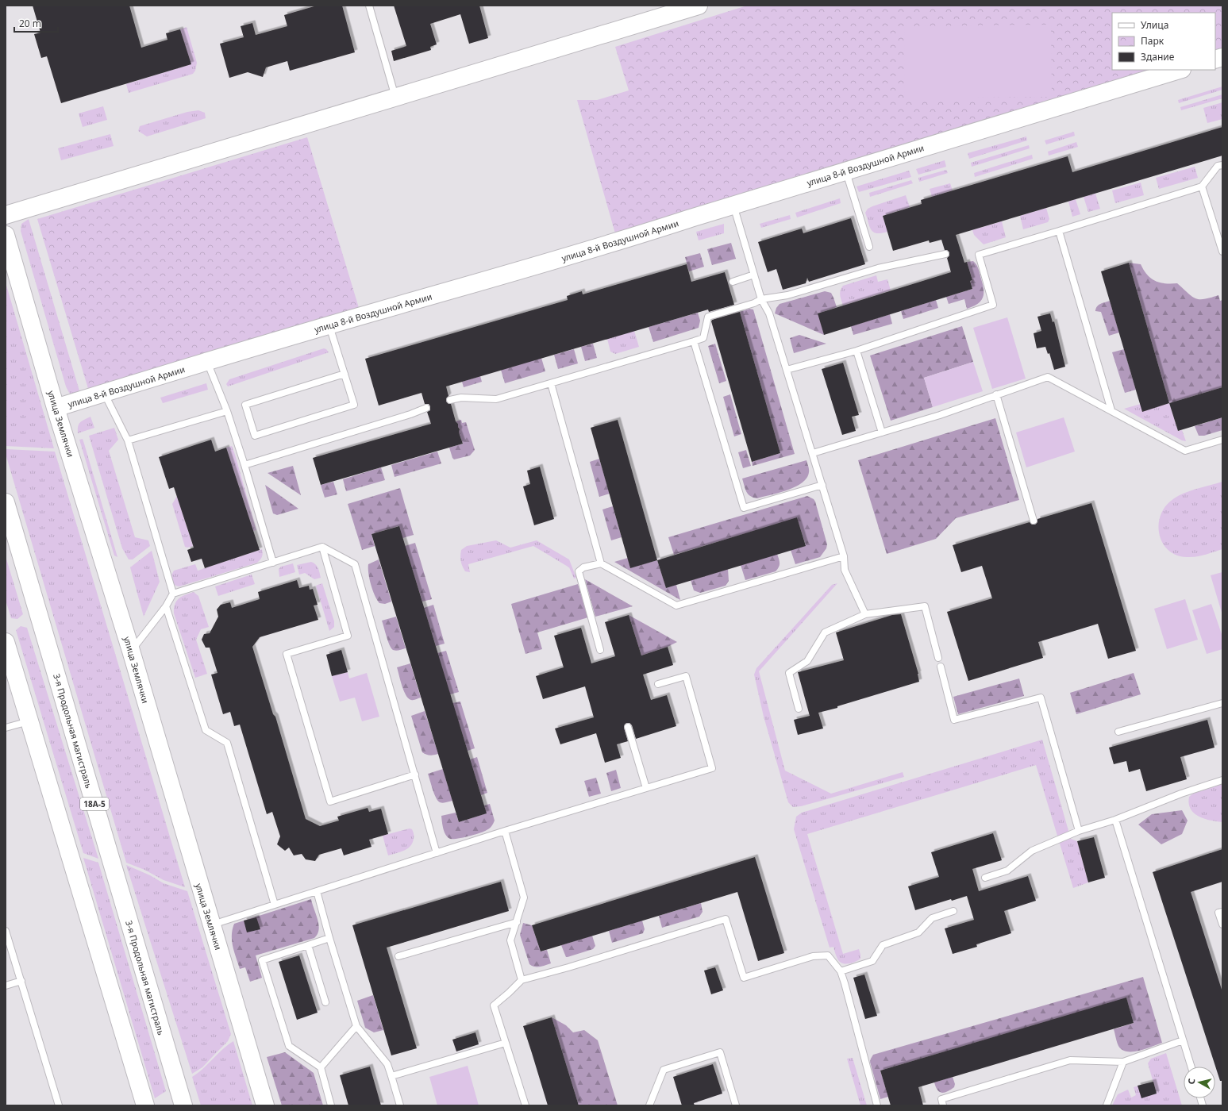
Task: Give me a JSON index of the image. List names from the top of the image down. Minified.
{"streets":{"main road":["улица 8-й Воздушной Армии","улица Землячки","3-я Продольная магистраль","18А-5"]},"crossings":[["улица 8-й Воздушной Армии","улица Землячки"]],"legend":["Улица","Парк","Здание"],"scale_bar":"20 m","north":"left"}
